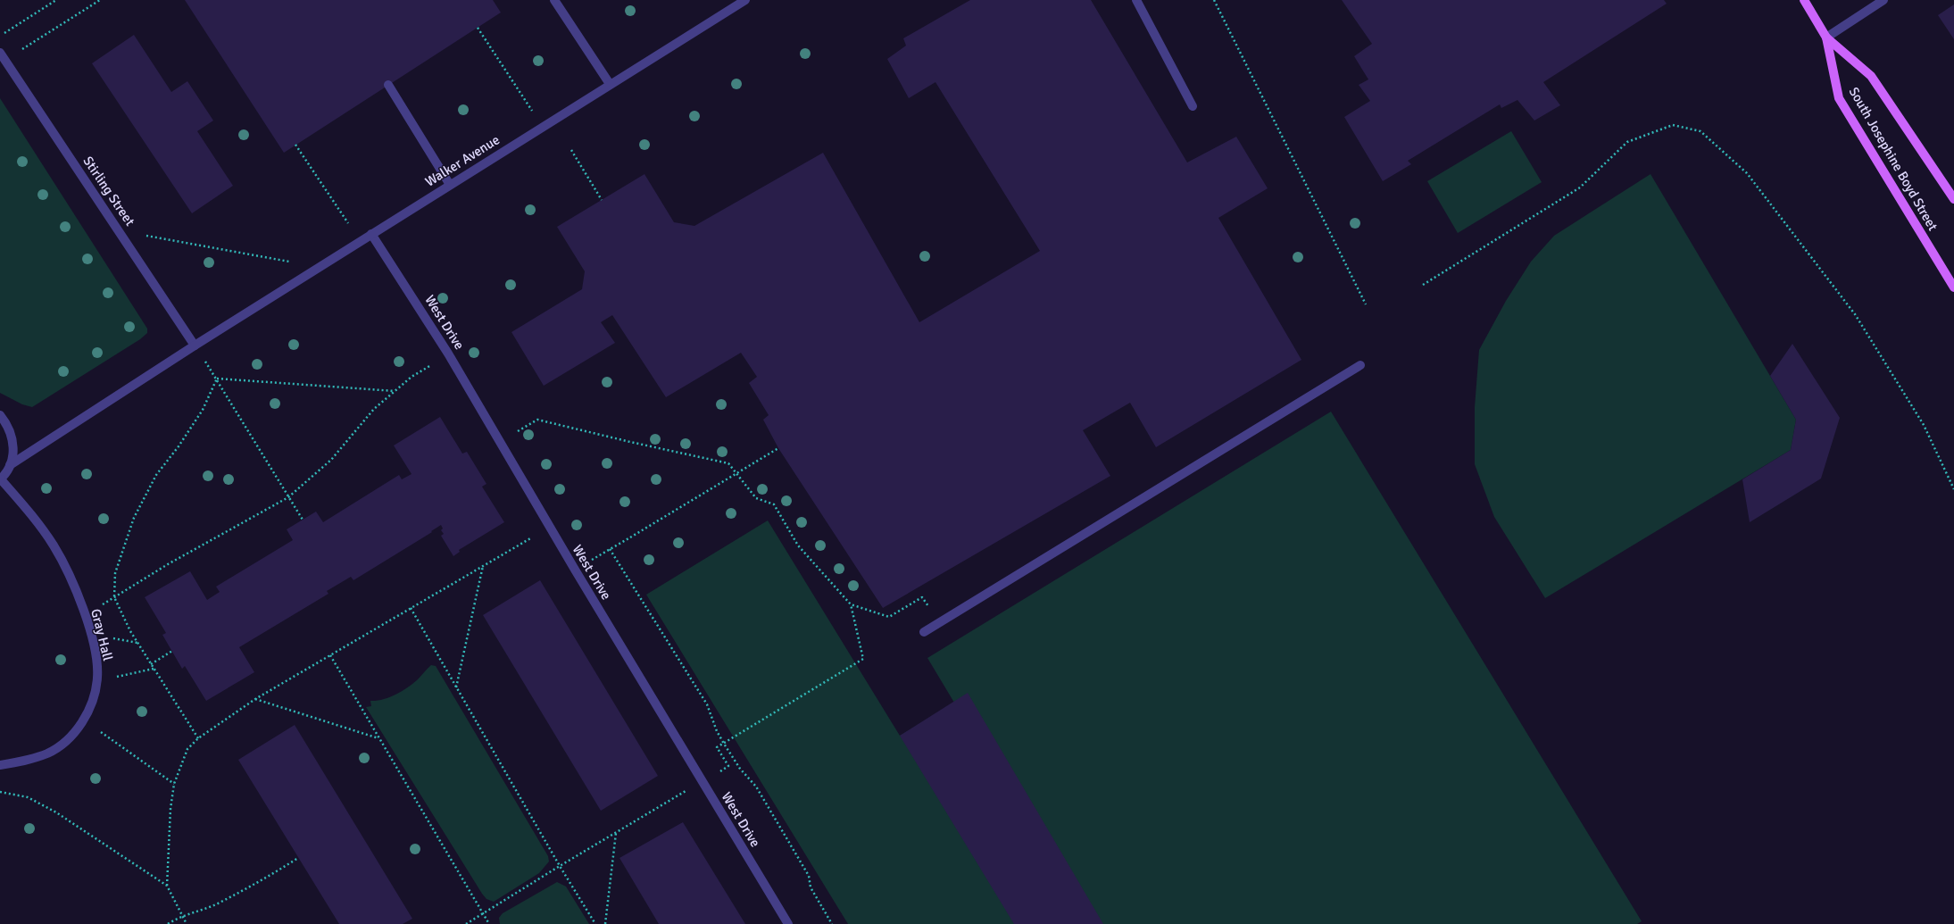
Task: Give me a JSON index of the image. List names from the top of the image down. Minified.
{"streets":{"main road":["South Josephine Boyd Street"],"street":["Walker Avenue","Stirling Street","West Drive","Gray Hall"]},"crossings":[["Walker Avenue","Stirling Street"],["Walker Avenue","West Drive"]]}
